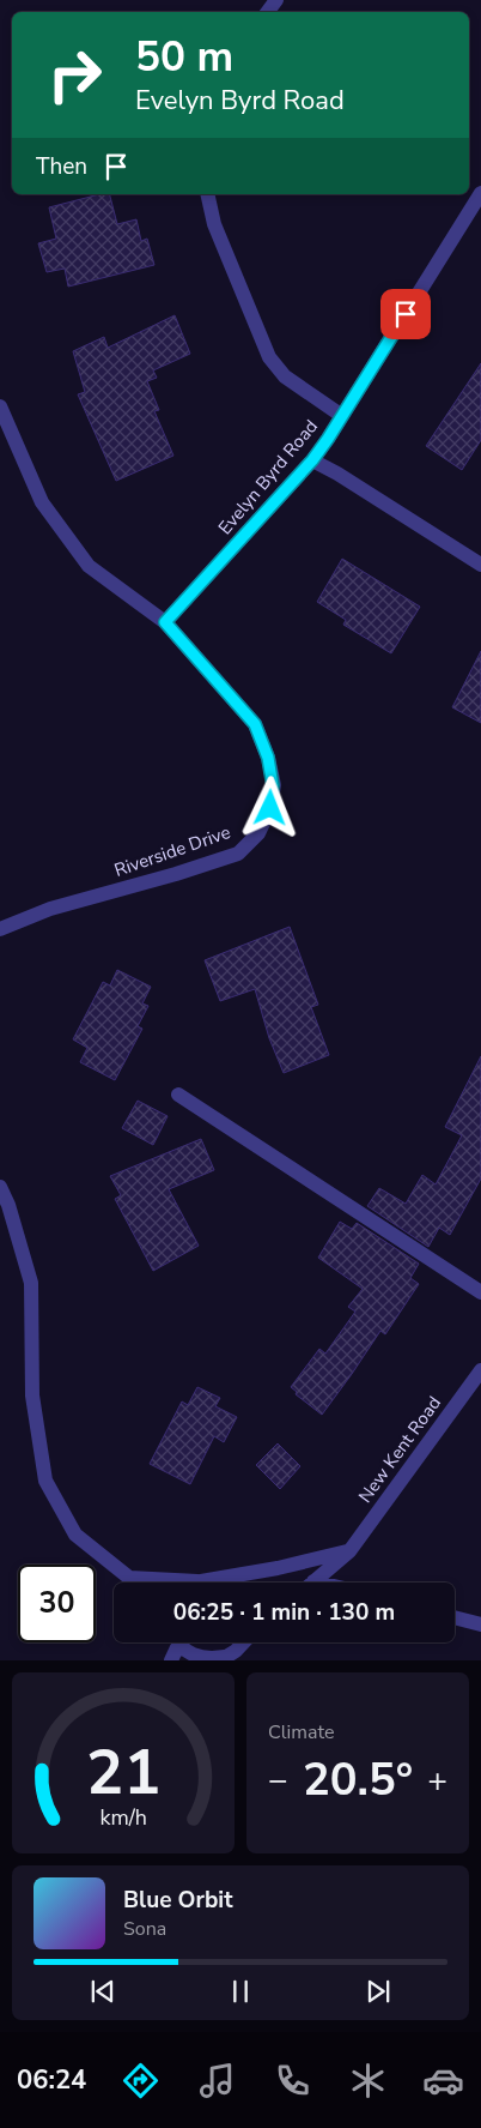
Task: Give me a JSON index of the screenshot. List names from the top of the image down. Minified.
{"streets":{"street":["Evelyn Byrd Road","Riverside Drive","New Kent Road"]},"crossings":[["Evelyn Byrd Road","Riverside Drive"]],"page":{"turn":["50 m","Evelyn Byrd Road"],"then":"Then","limit":"30","trip":"06:25 · 1 min · 130 m","tile":"Climate","heat":["−","20.5°","+"],"song":["Blue Orbit","Sona"],"tabs":"06:24","gauge":["21","km/h"]}}
